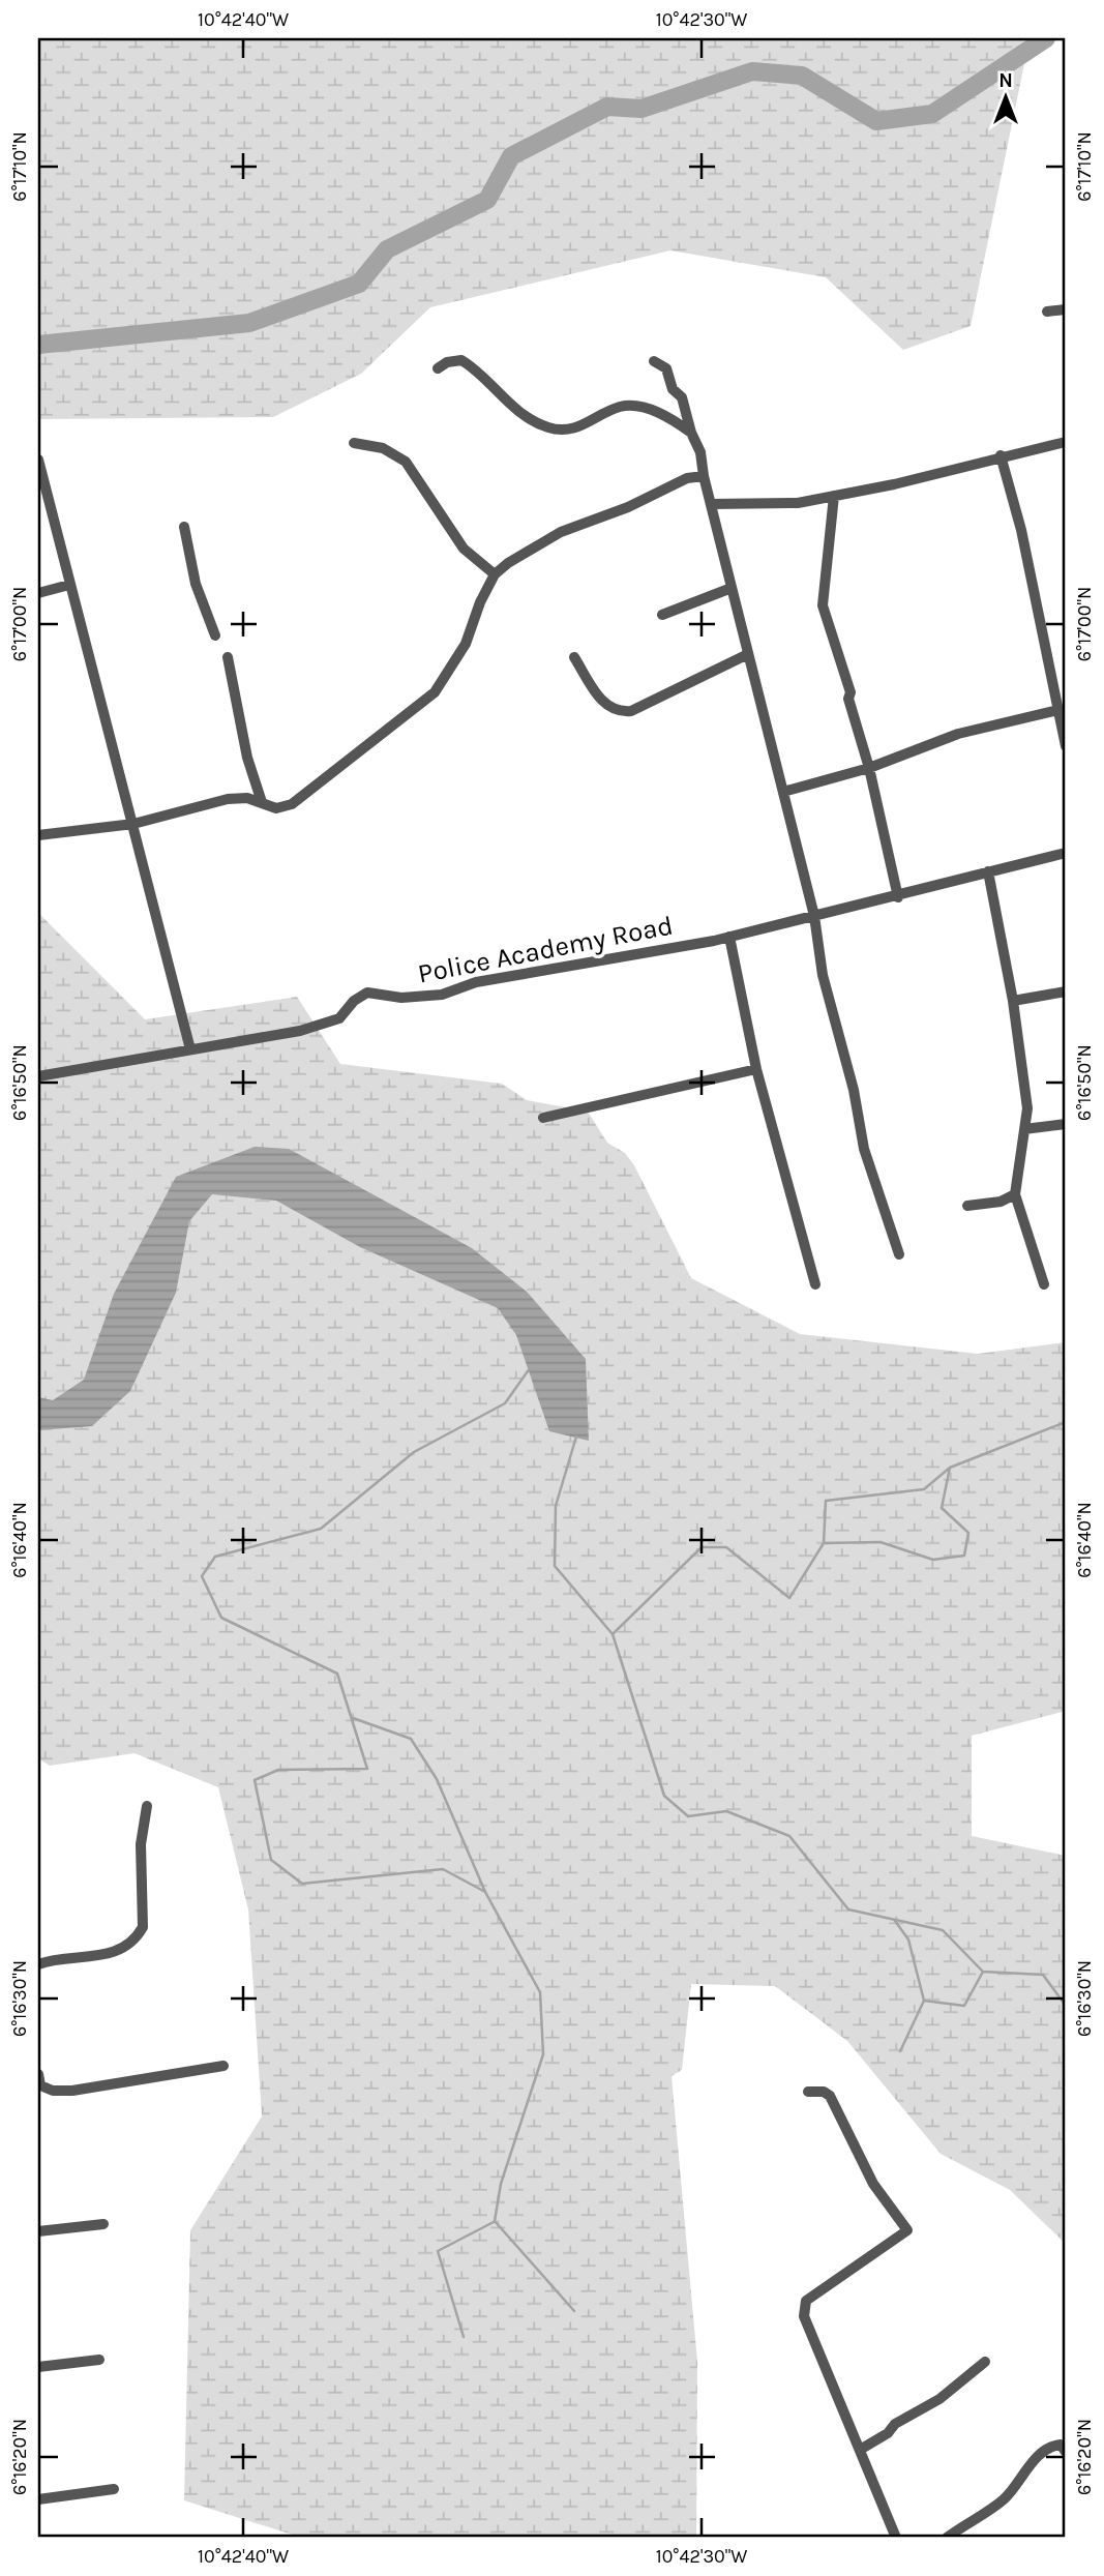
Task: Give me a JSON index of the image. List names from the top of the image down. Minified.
{"streets":{"street":["Police Academy Road"]},"north":"top","coordinates":["10°42'40\"W","10°42'30\"W","6°17'10\"N","6°17'00\"N","6°16'50\"N","6°16'40\"N","6°16'30\"N","6°16'20\"N"]}
